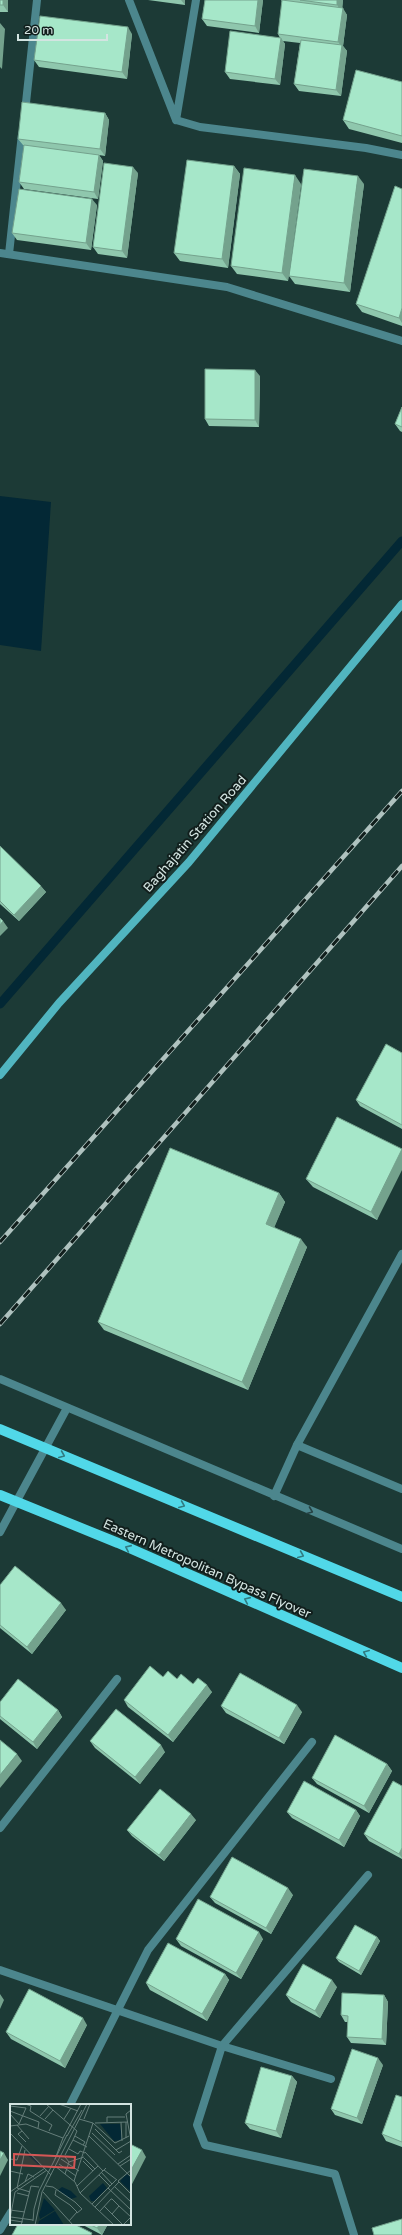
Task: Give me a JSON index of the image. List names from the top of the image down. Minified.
{"streets":{"main road":["Eastern Metropolitan Bypass Flyover"],"street":["Baghajatin Station Road"]},"scale_bar":"20 m"}
